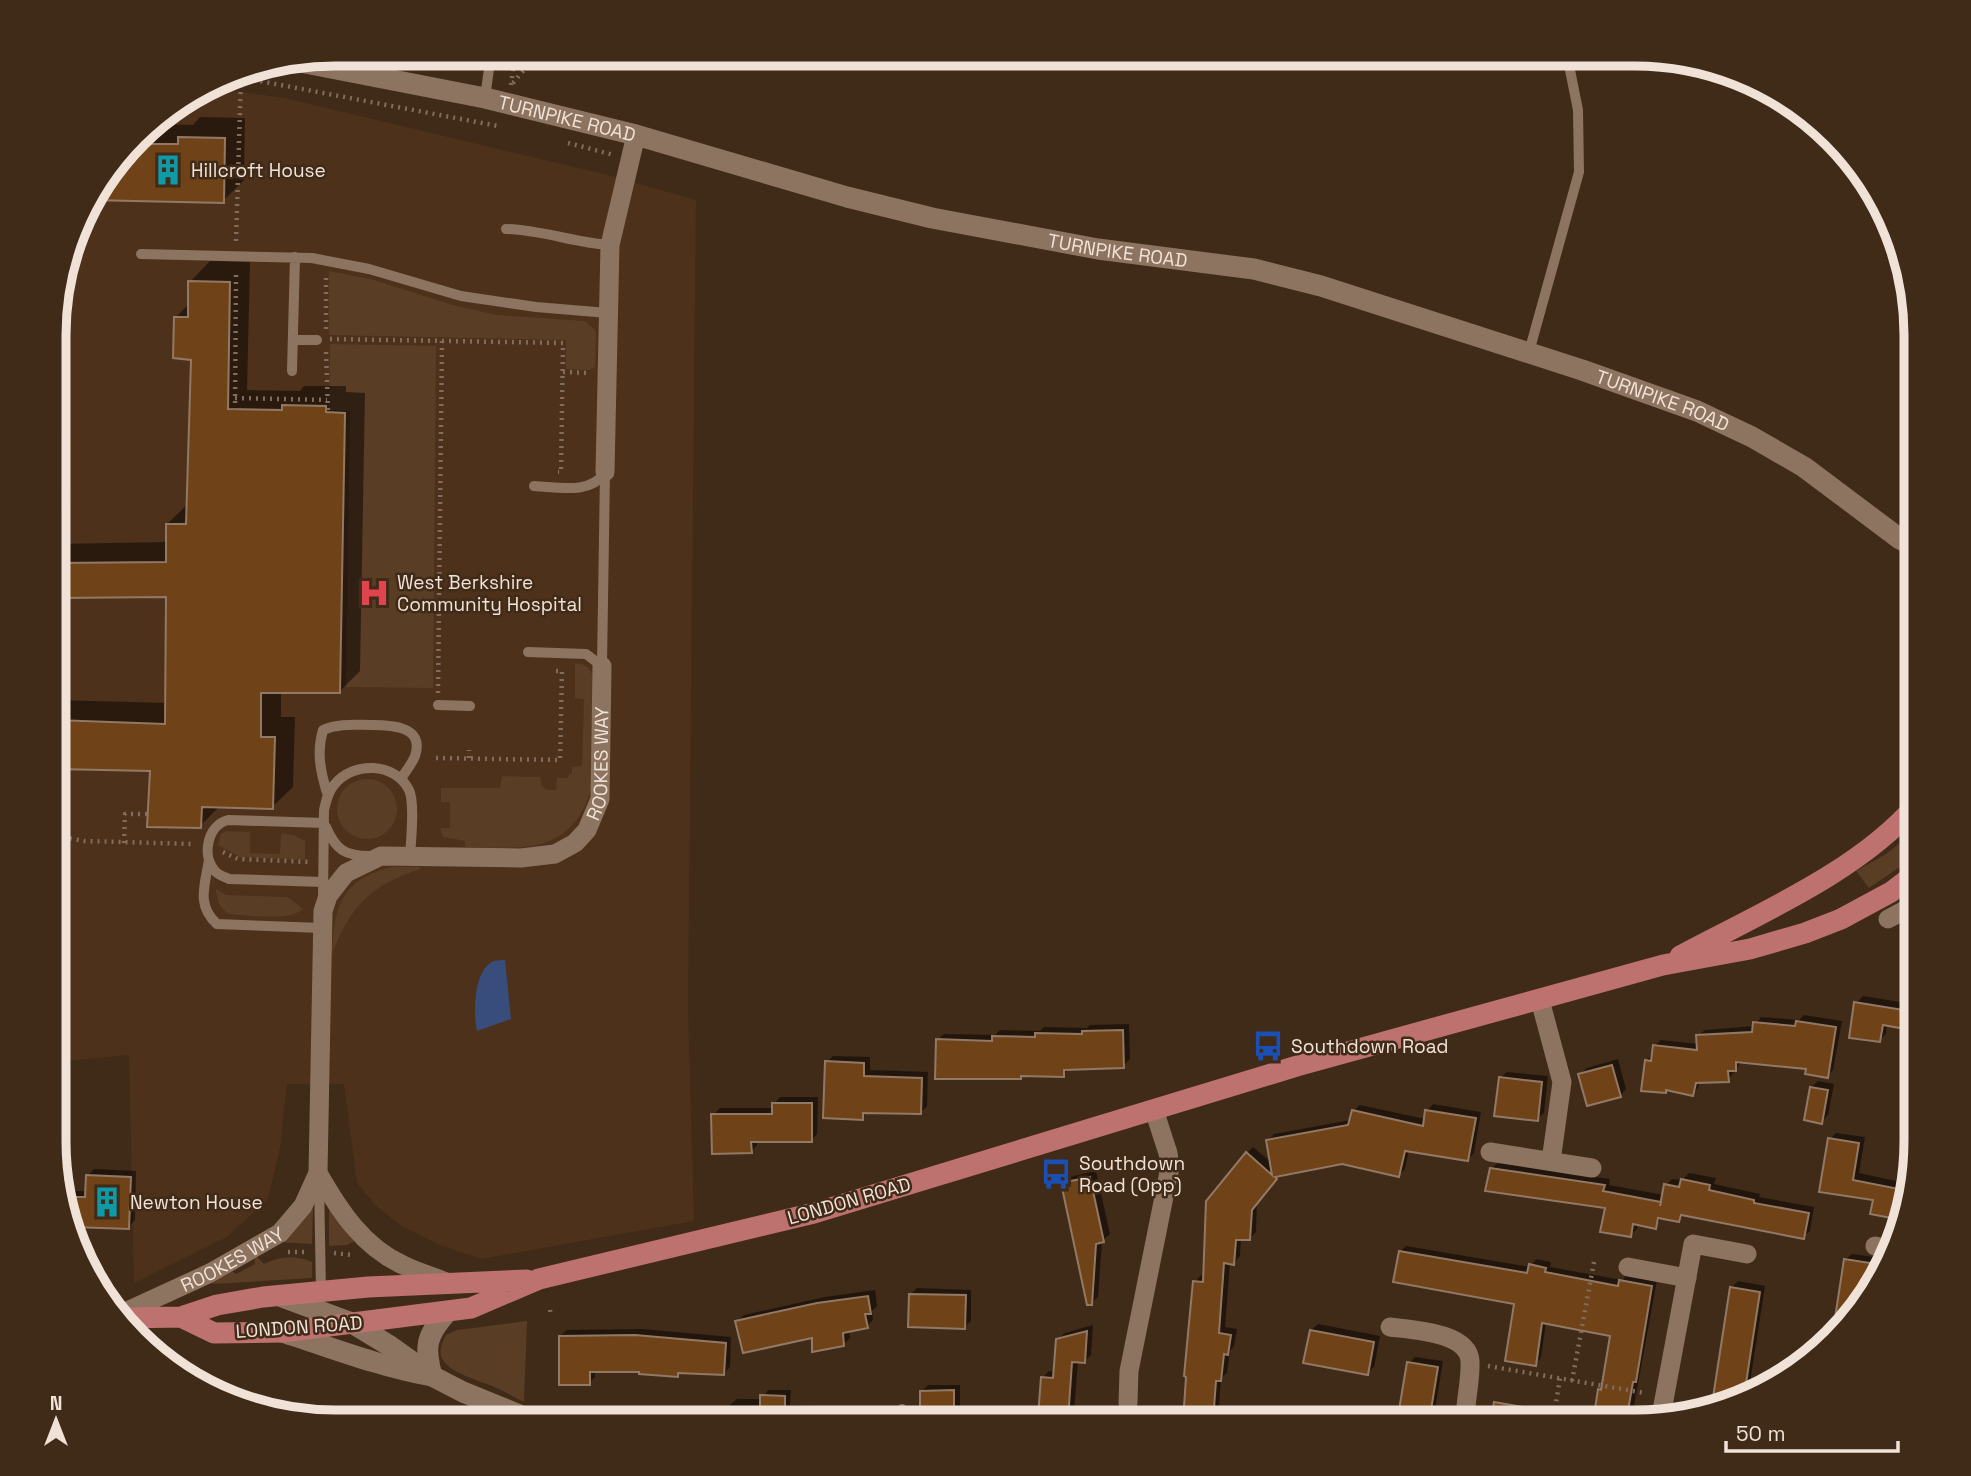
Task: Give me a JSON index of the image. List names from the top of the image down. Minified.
{"streets":{"main road":["LONDON ROAD"],"street":["TURNPIKE ROAD","ROOKES WAY"]},"crossings":[["TURNPIKE ROAD","ROOKES WAY"],["ROOKES WAY","LONDON ROAD"]],"places":{"building":["Hillcroft House","Newton House"],"hospital":["West Berkshire Community Hospital"],"bus stop":["Southdown Road","Southdown Road (Opp)"]},"scale_bar":"50 m","north":"top"}
